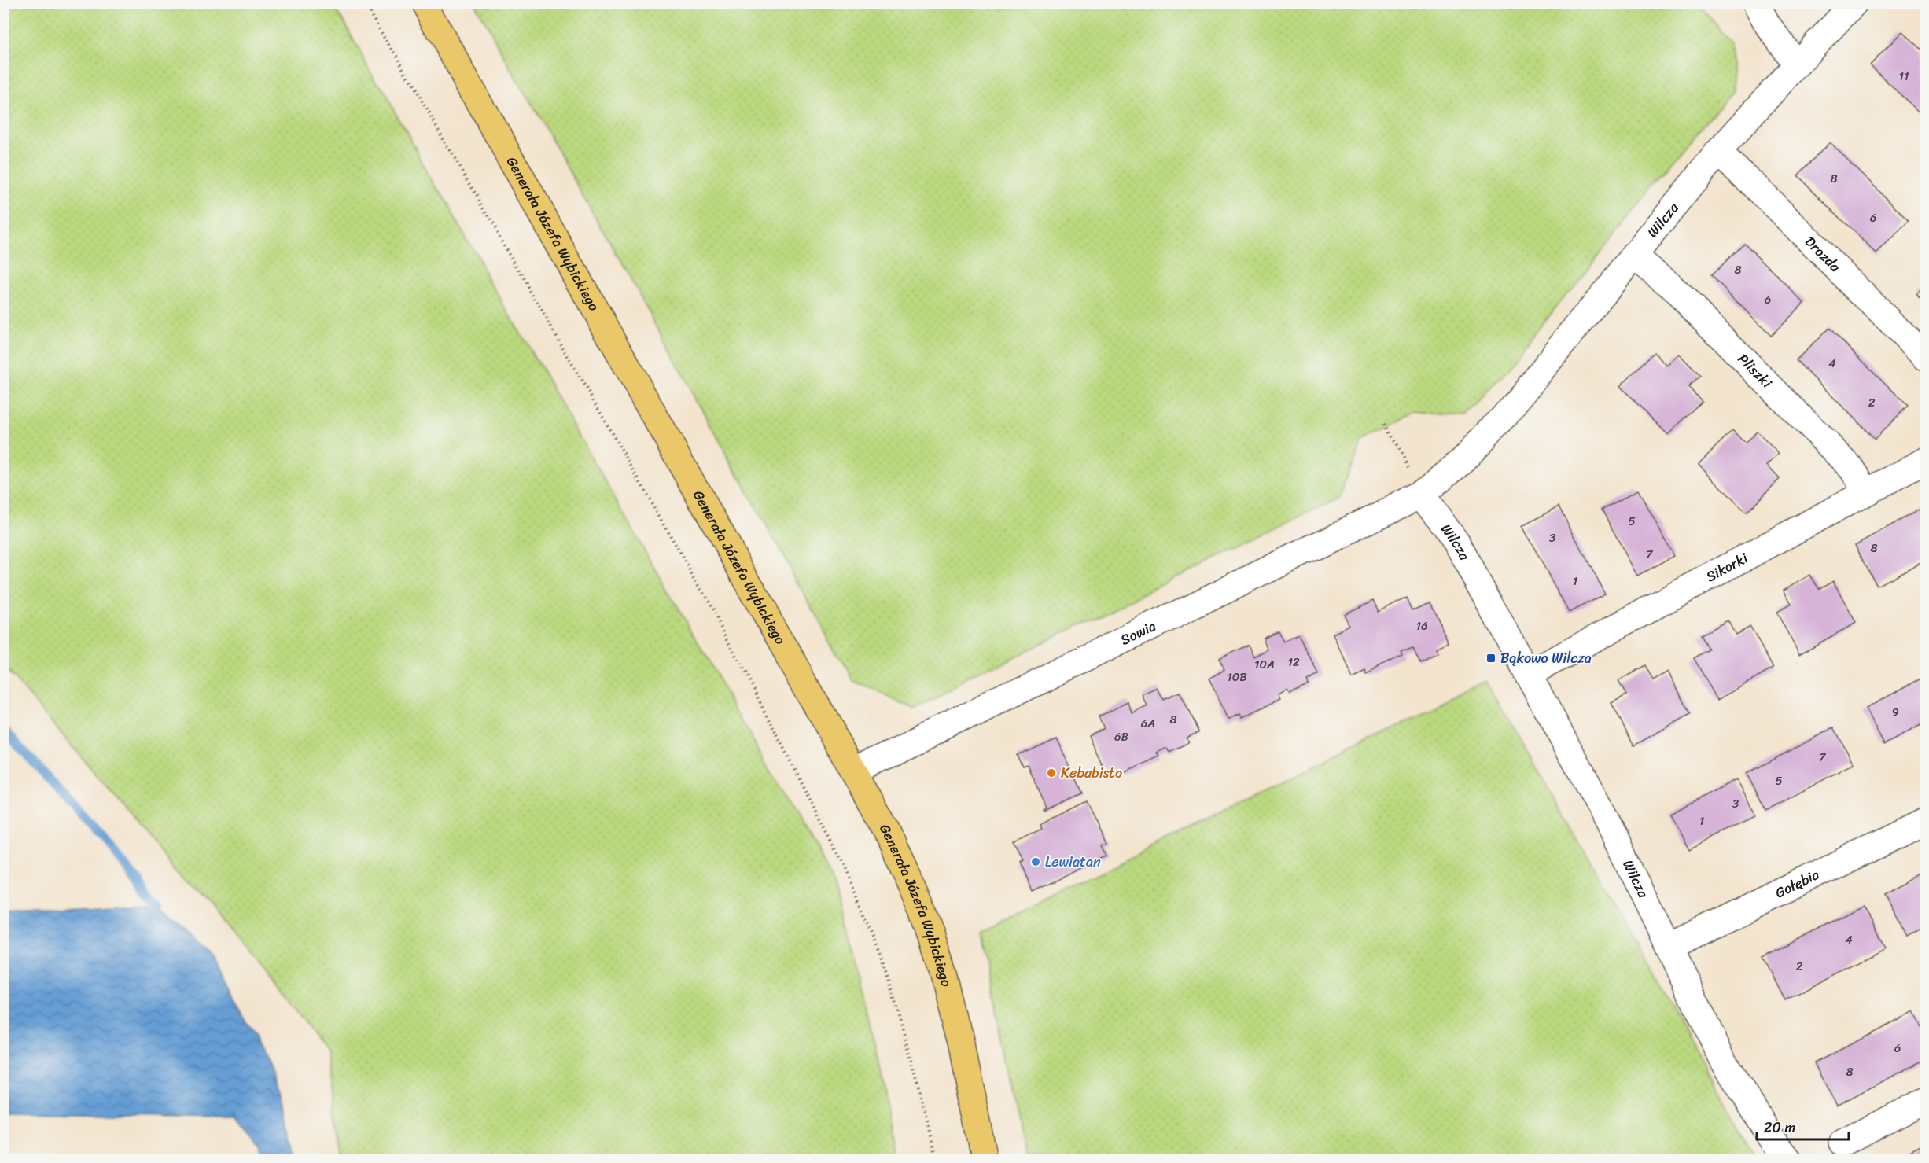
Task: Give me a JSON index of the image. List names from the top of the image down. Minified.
{"streets":{"main road":["Generała Józefa Wybickiego"],"street":["Wilcza","Drozda","Pliszki","Sikorki","Sowia","Gołębia"]},"crossings":[["Wilcza","Drozda"],["Wilcza","Pliszki"],["Wilcza","Sikorki"],["Wilcza","Sowia"],["Wilcza","Gołębia"],["Generała Józefa Wybickiego","Sowia"],["Pliszki","Sikorki"]],"places":{"transit":["Bąkowo Wilcza"],"other":["Kebabisto","Lewiatan"]},"house_numbers":["11","8","6","8","6","4","2","5","3","8","7","1","16","12","10A","10B","9","8","6A","6B","7","5","3","1","4","2","6","8"],"scale_bar":"20 m"}
